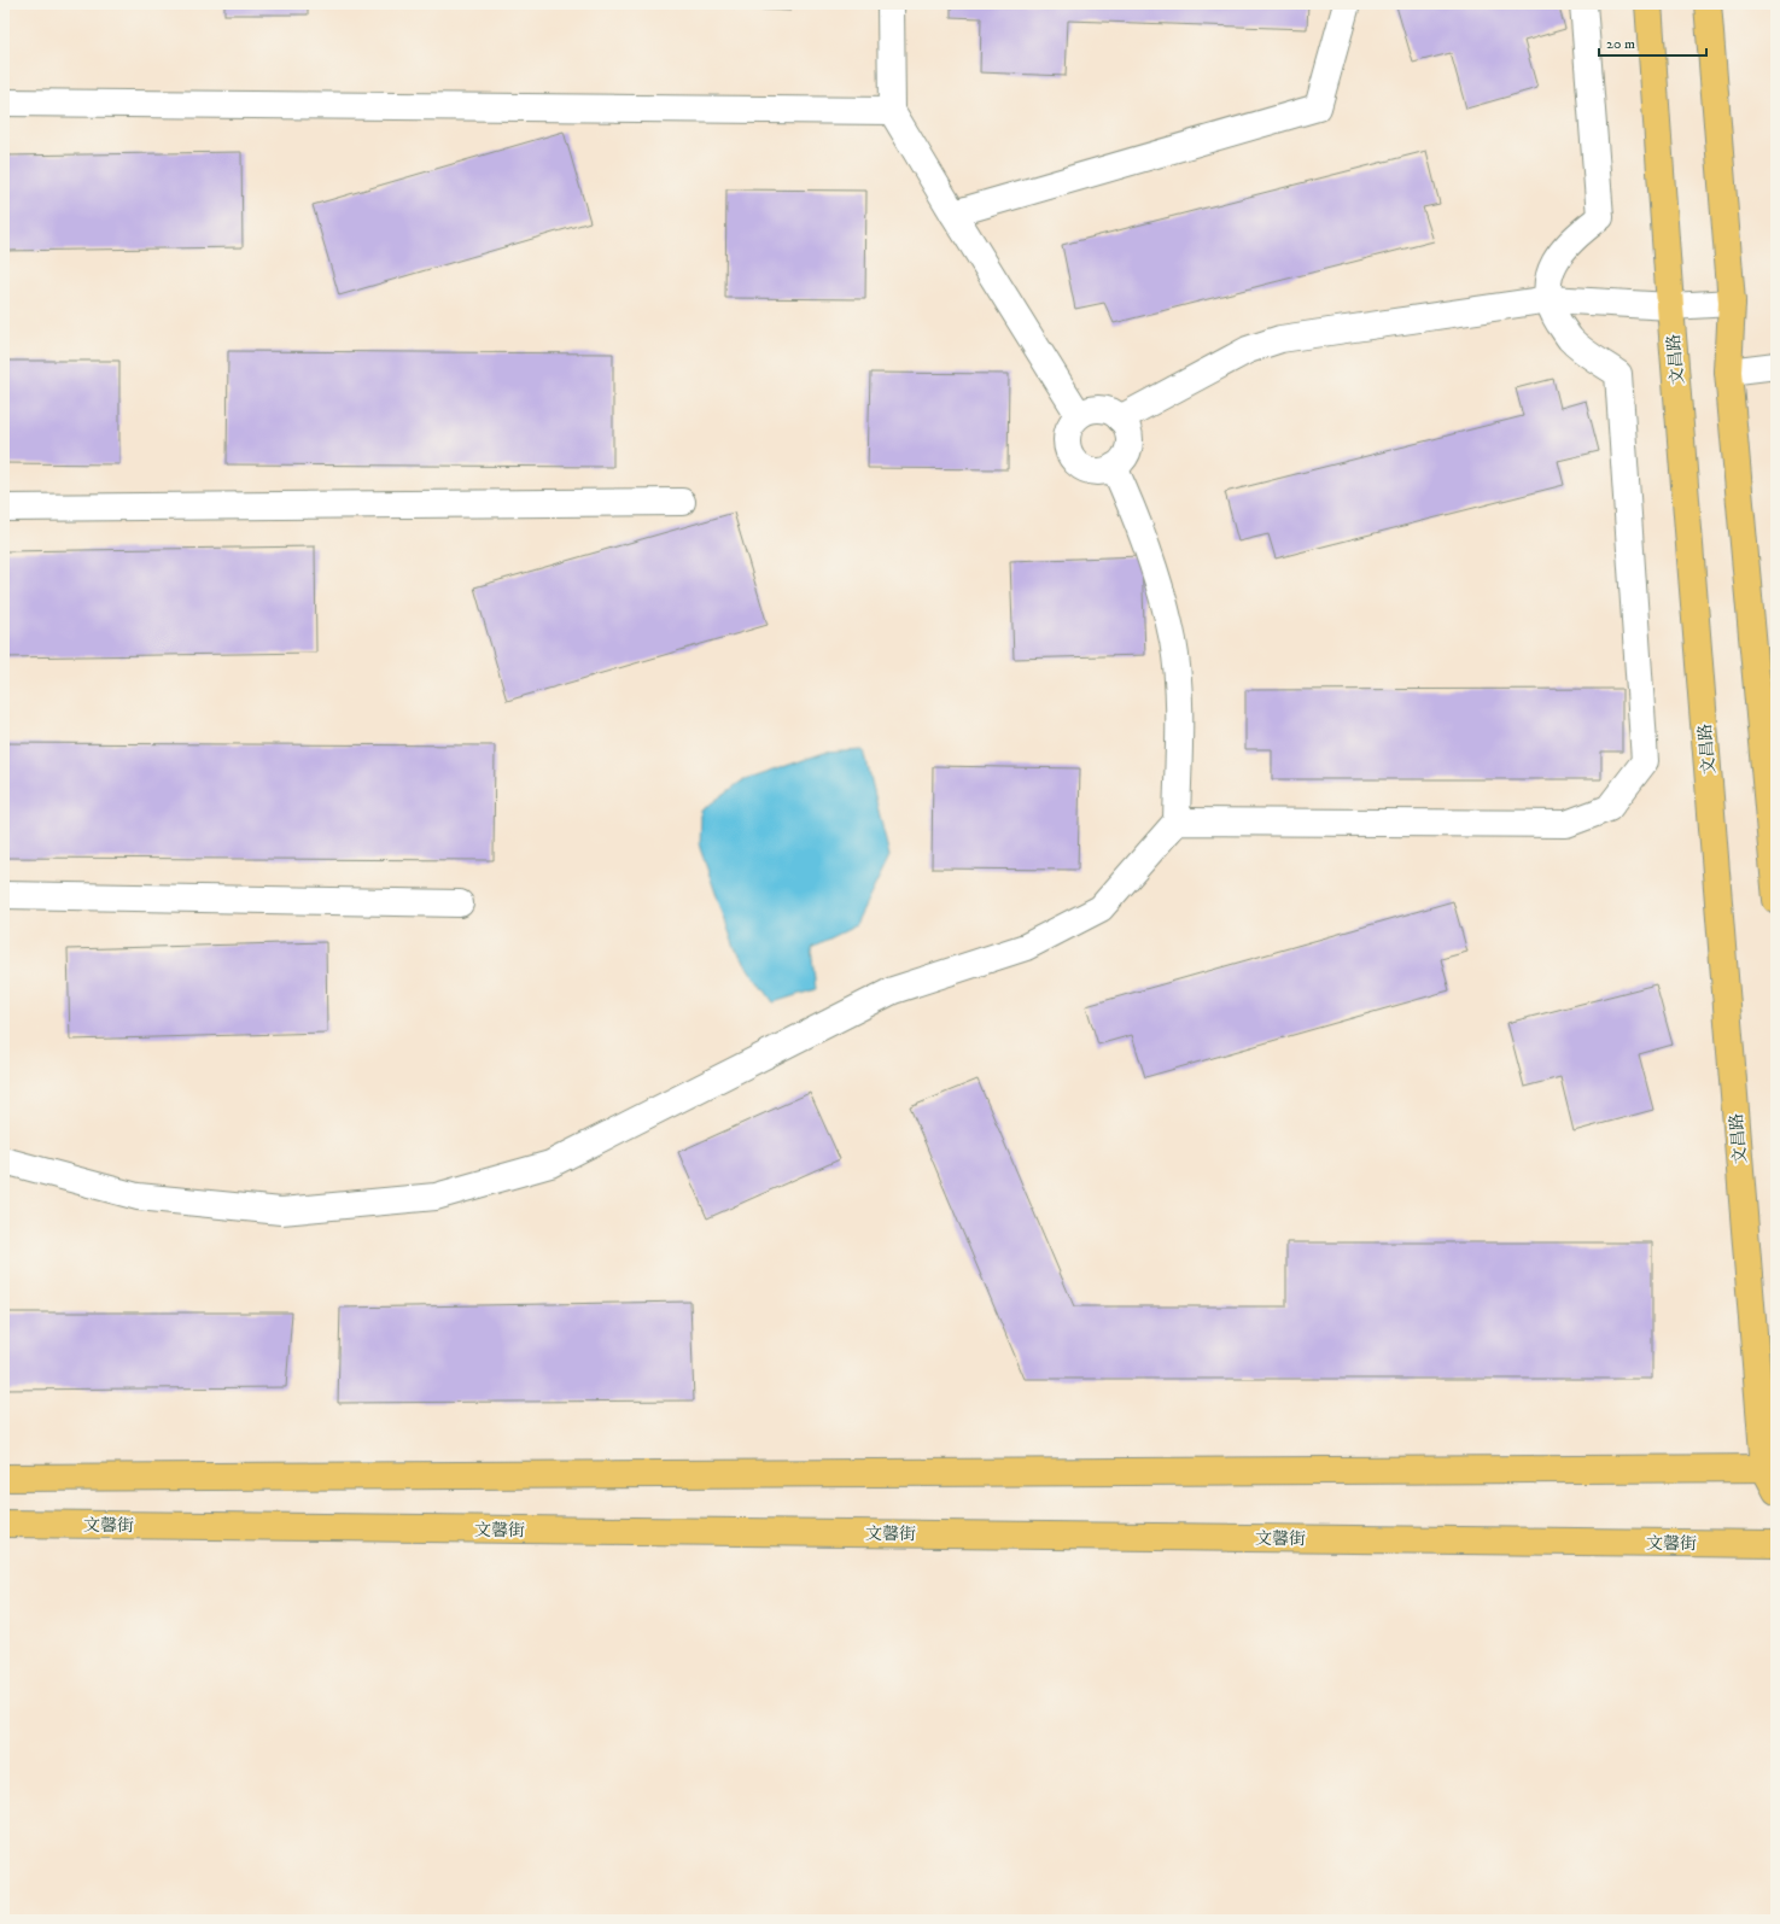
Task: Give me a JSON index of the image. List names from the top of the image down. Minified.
{"streets":{"main road":["文昌路","文馨街"]},"scale_bar":"20 m"}
